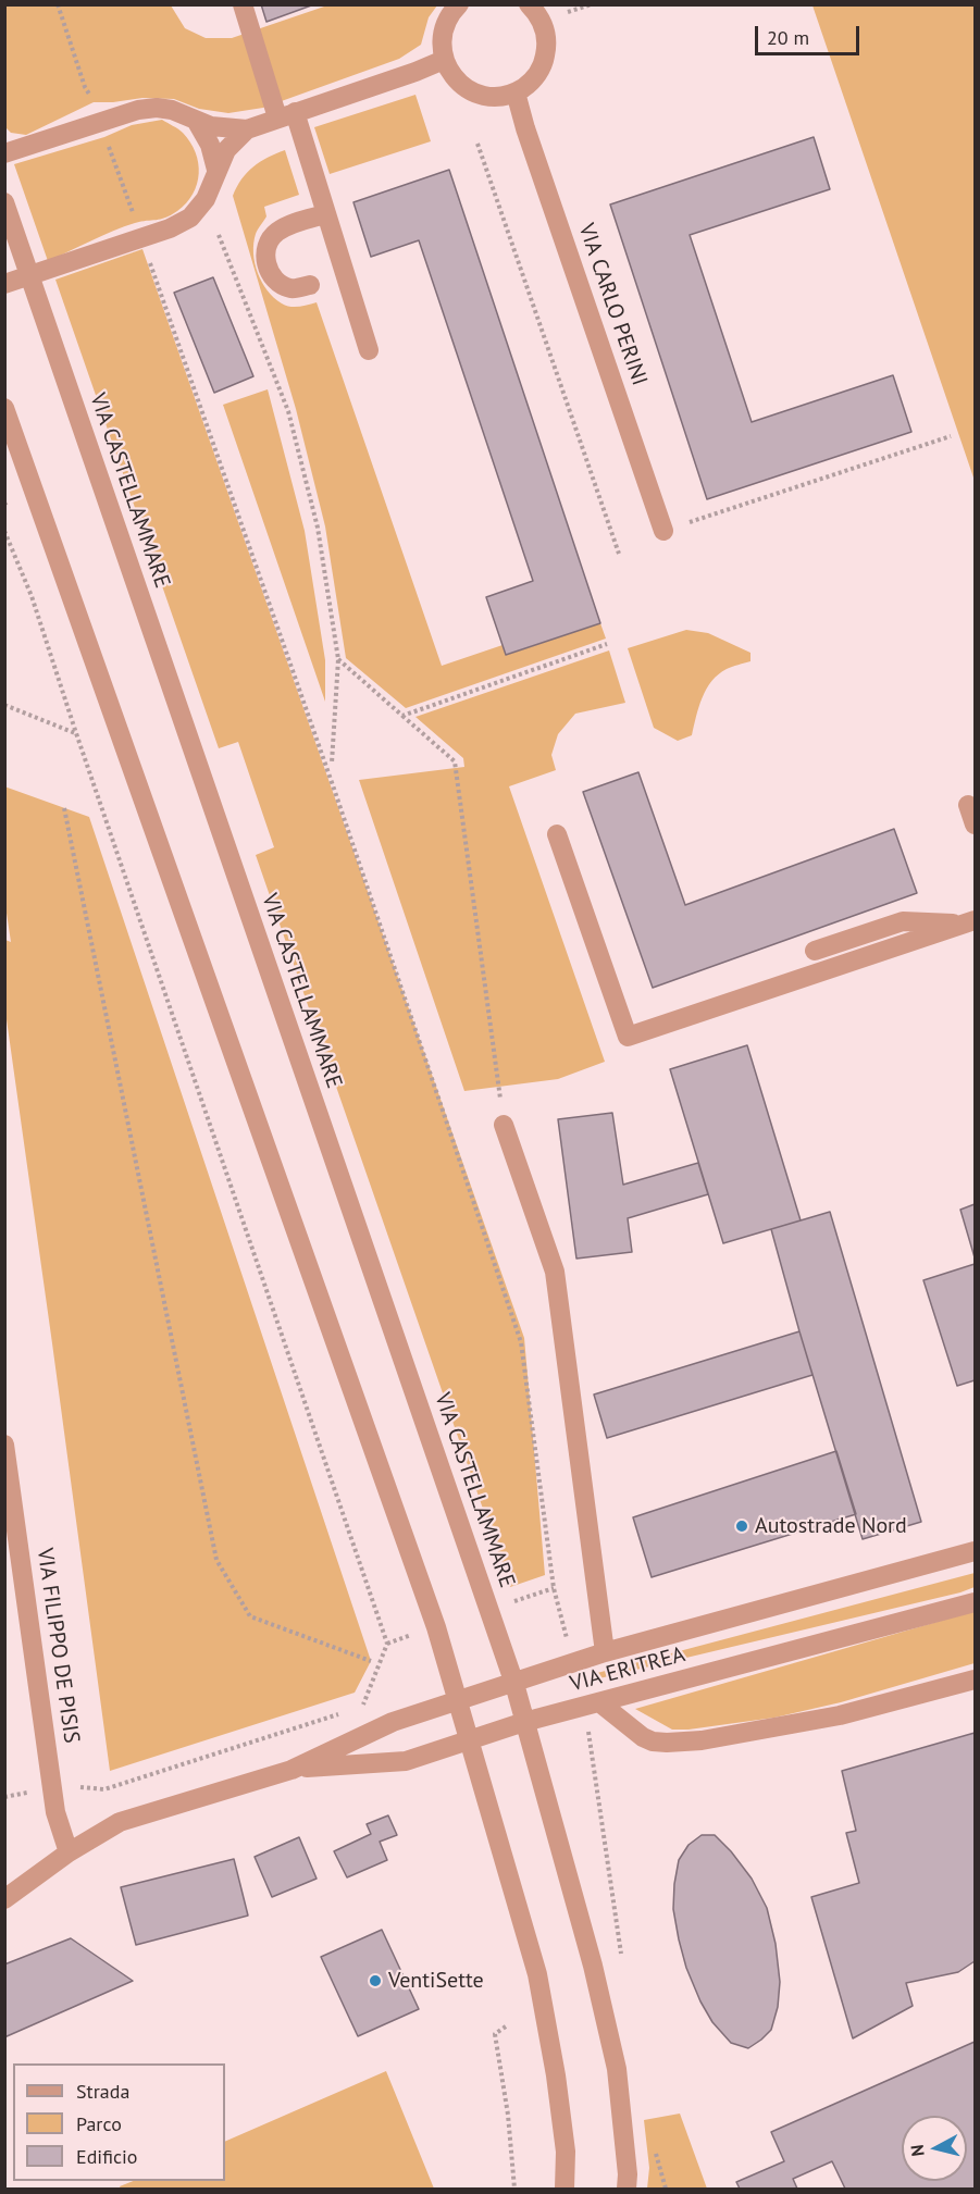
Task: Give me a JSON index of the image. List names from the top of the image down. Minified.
{"streets":{"street":["VIA CARLO PERINI","VIA CASTELLAMMARE","VIA FILIPPO DE PISIS","VIA ERITREA"]},"crossings":[["VIA CASTELLAMMARE","VIA ERITREA"],["VIA FILIPPO DE PISIS","VIA ERITREA"]],"places":["Autostrade Nord","VentiSette"],"legend":["Strada","Parco","Edificio"],"scale_bar":"20 m","north":"left"}
